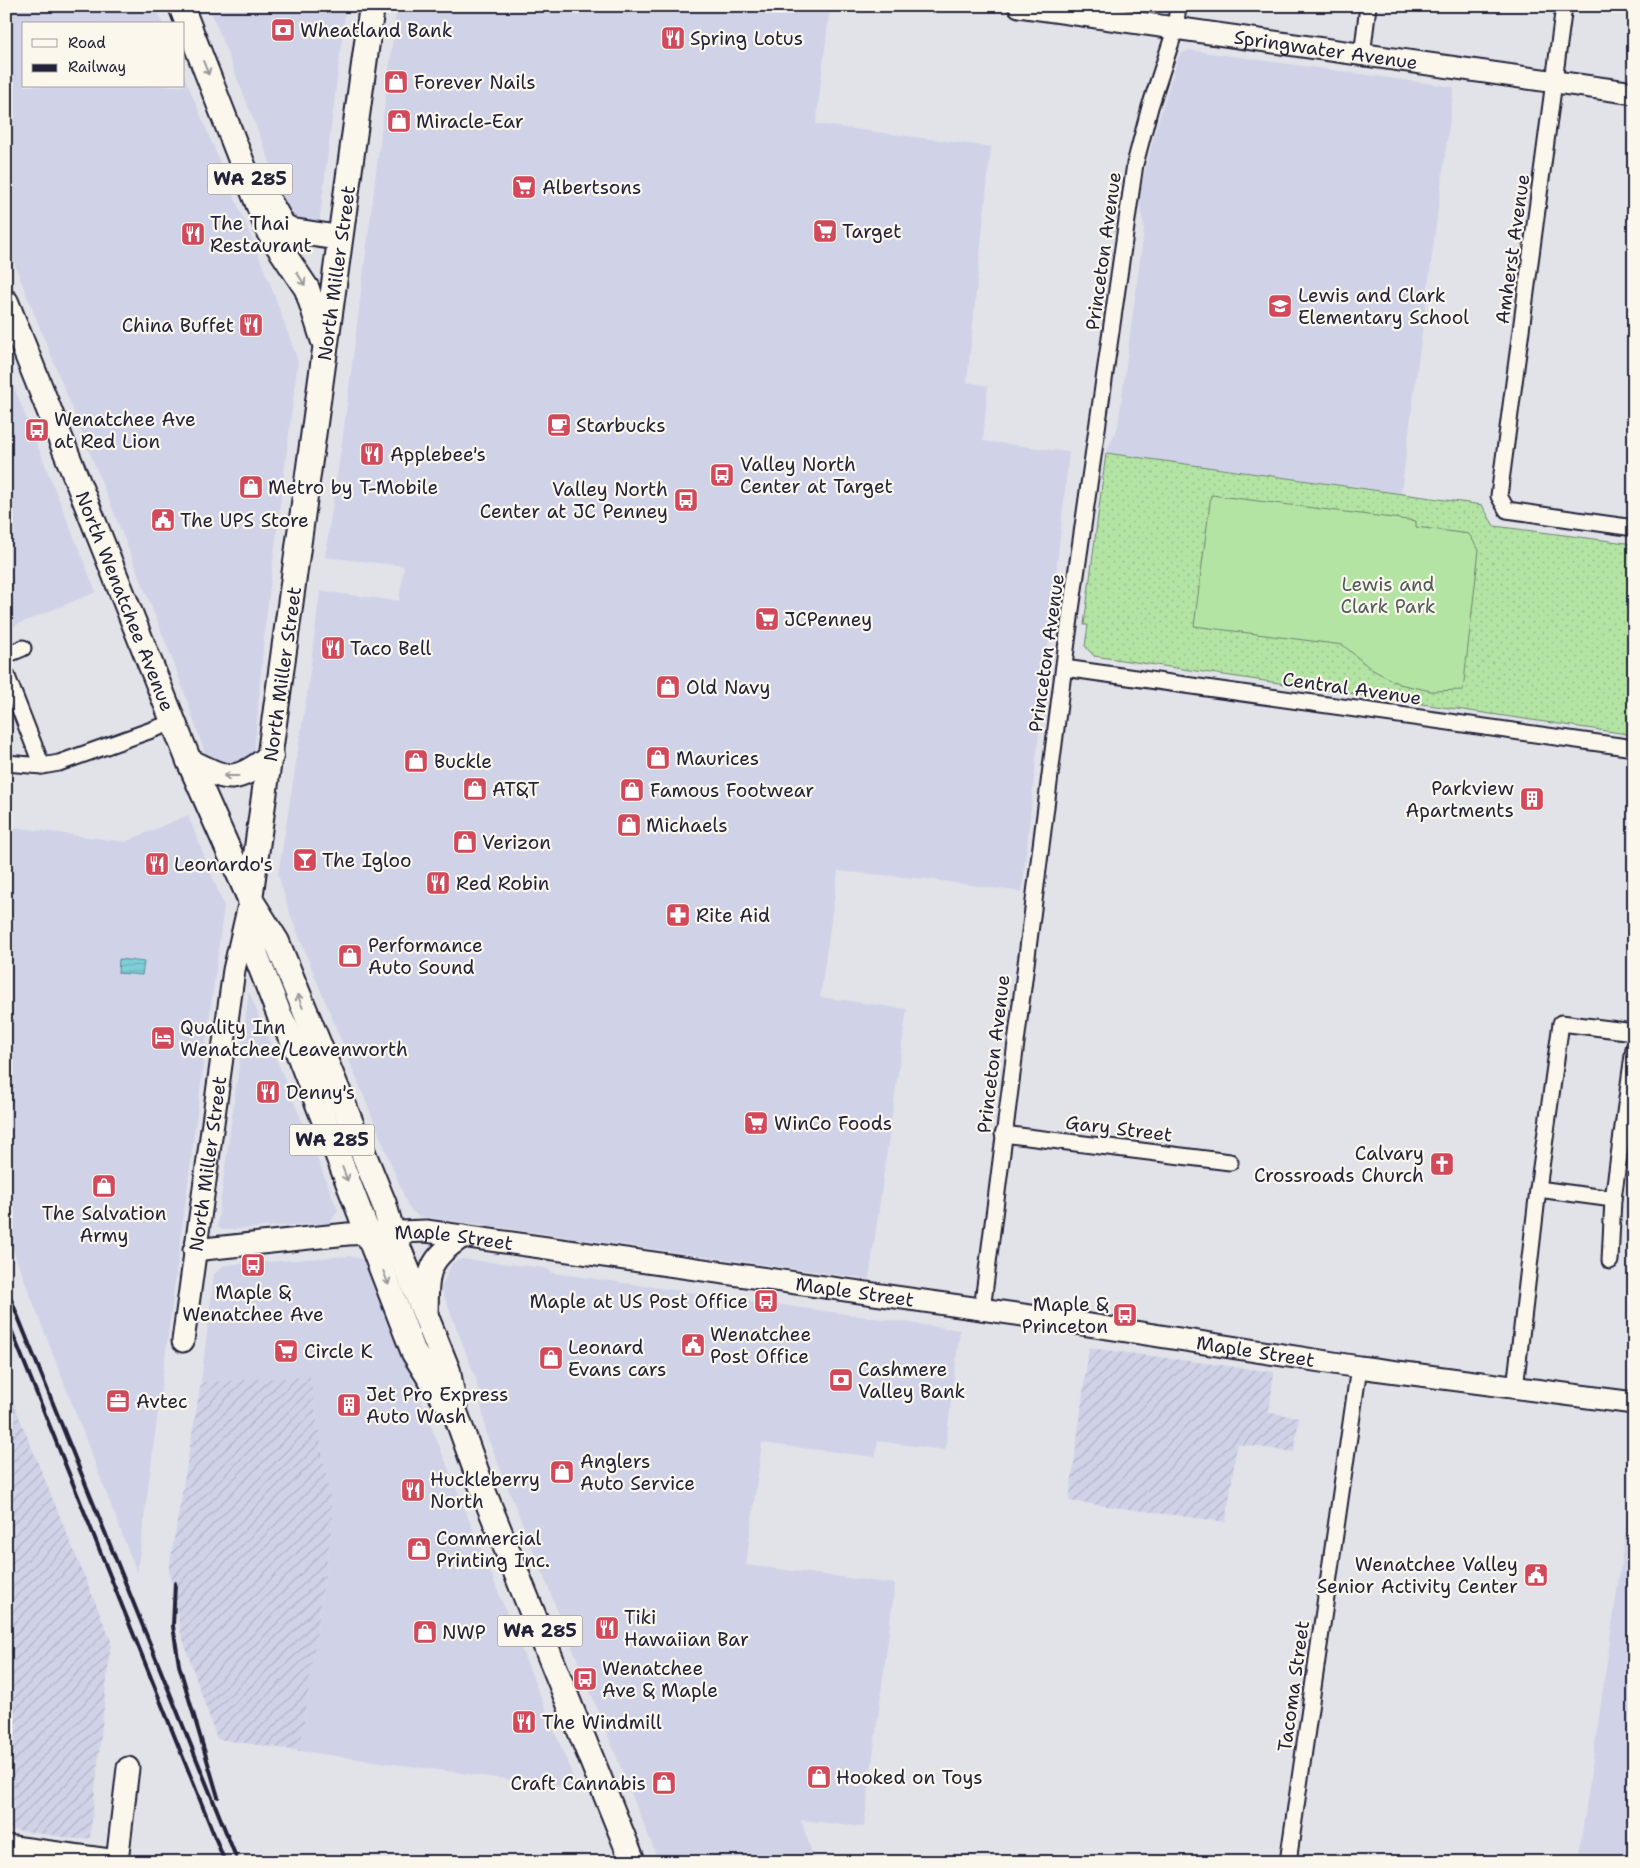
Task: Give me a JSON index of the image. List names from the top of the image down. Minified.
{"streets":{"main road":["WA 285","North Miller Street","North Wenatchee Avenue"],"street":["Springwater Avenue","Amherst Avenue","Princeton Avenue","Central Avenue","Gary Street","Maple Street","Tacoma Street"]},"crossings":[["Springwater Avenue","Amherst Avenue"],["Springwater Avenue","Princeton Avenue"],["WA 285","North Miller Street"],["WA 285","North Wenatchee Avenue"],["WA 285","Maple Street"],["Princeton Avenue","Central Avenue"],["Princeton Avenue","Gary Street"],["Princeton Avenue","Maple Street"],["North Miller Street","North Wenatchee Avenue"],["North Miller Street","Maple Street"],["North Wenatchee Avenue","Maple Street"],["Maple Street","Tacoma Street"]],"parks":["Lewis and Clark Park"],"places":{"bank":["Wheatland Bank","Cashmere Valley Bank"],"restaurant":["Spring Lotus","The Thai Restaurant","China Buffet","Applebee's","Taco Bell","Leonardo's","Red Robin","Denny's","Huckleberry North","Tiki Hawaiian Bar","The Windmill"],"shop":["Forever Nails","Miracle-Ear","Metro by T-Mobile","Old Navy","Maurices","Buckle","AT&T","Famous Footwear","Michaels","Verizon","Performance Auto Sound","The Salvation Army","Leonard Evans cars","Anglers Auto Service","Commercial Printing Inc.","NWP","Hooked on Toys","Craft Cannabis"],"supermarket":["Albertsons","Target","JCPenney","WinCo Foods","Circle K"],"school or university":["Lewis and Clark Elementary School"],"cafe":["Starbucks"],"bus stop":["Wenatchee Ave at Red Lion","Valley North Center at Target","Valley North Center at JC Penney","Maple & Wenatchee Ave","Maple at US Post Office","Maple & Princeton","Wenatchee Ave & Maple"],"public building":["The UPS Store","Wenatchee Post Office","Wenatchee Valley Senior Activity Center"],"building":["Parkview Apartments","Jet Pro Express Auto Wash"],"bar":["The Igloo"],"pharmacy":["Rite Aid"],"hotel":["Quality Inn Wenatchee/Leavenworth"],"church":["Calvary Crossroads Church"],"office":["Avtec"]},"legend":["Road","Railway"]}
